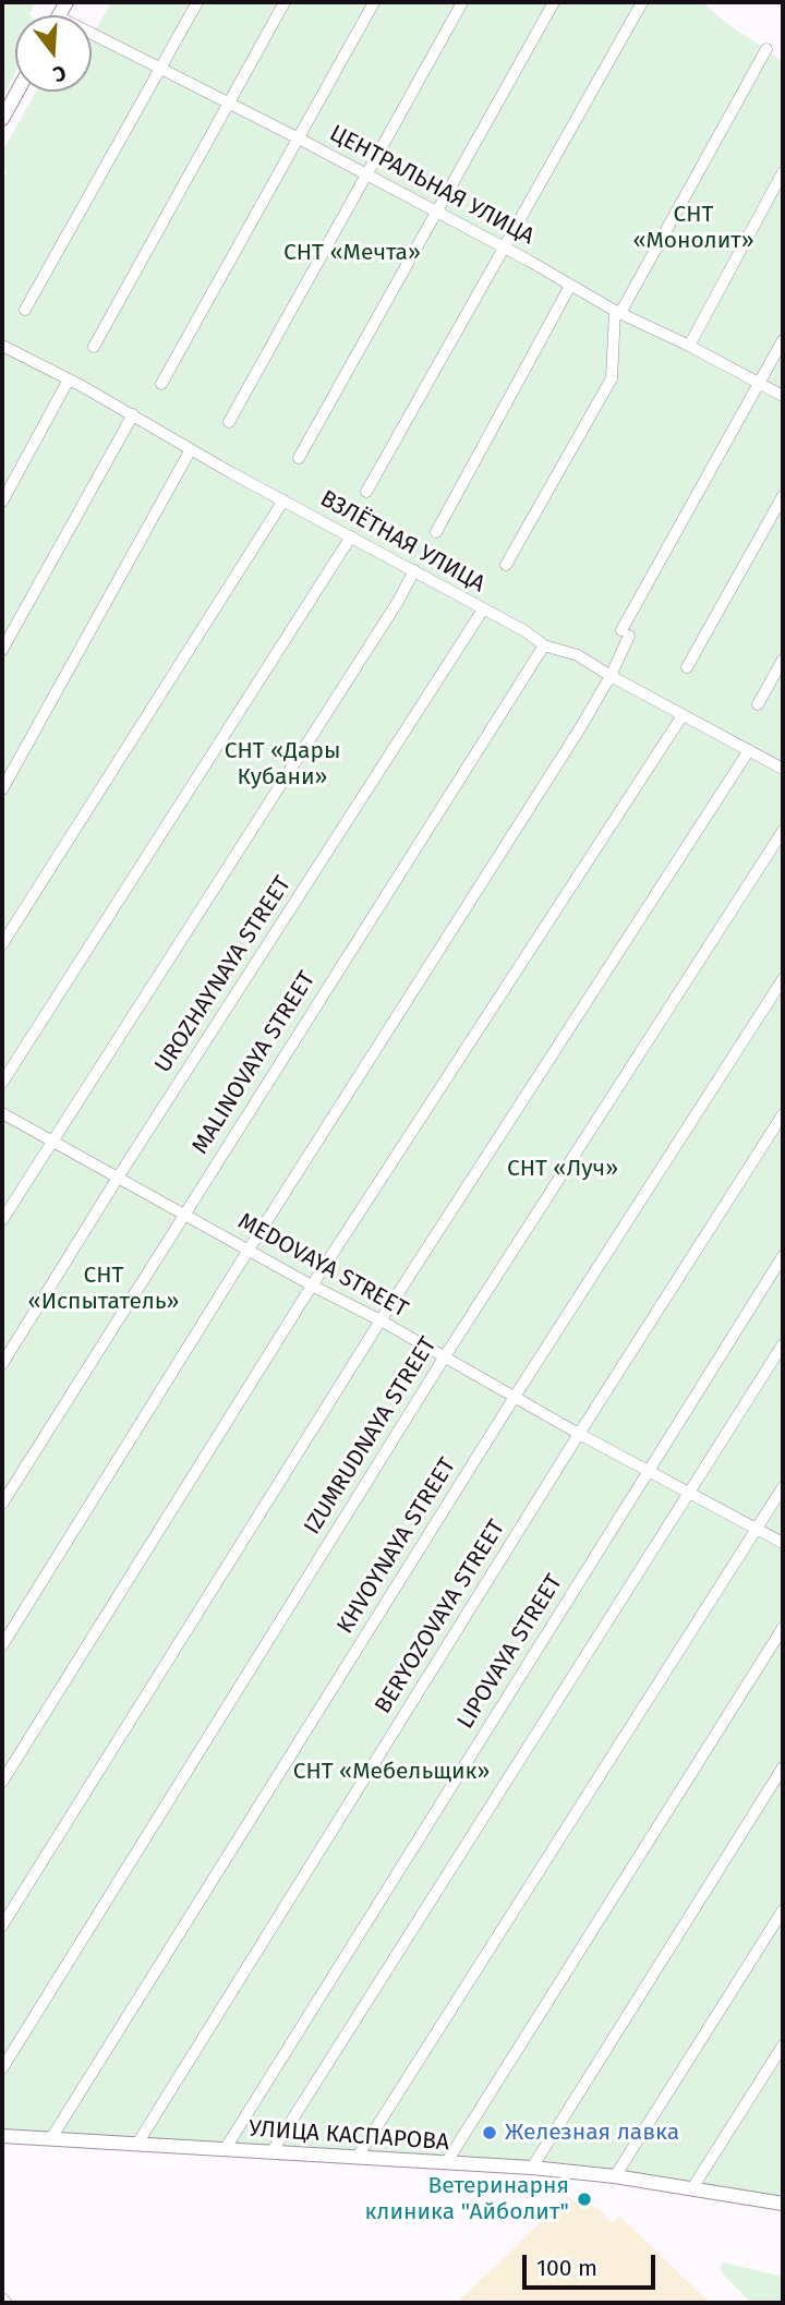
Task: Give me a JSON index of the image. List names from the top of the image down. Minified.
{"streets":{"main road":["УЛИЦА КАСПАРОВА"],"street":["ЦЕНТРАЛЬНАЯ УЛИЦА","ВЗЛЁТНАЯ УЛИЦА","UROZHAYNAYA STREET","MALINOVAYA STREET","MEDOVAYA STREET","IZUMRUDNAYA STREET","KHVOYNAYA STREET","BERYOZOVAYA STREET","LIPOVAYA STREET"]},"crossings":[["ВЗЛЁТНАЯ УЛИЦА","UROZHAYNAYA STREET"],["ВЗЛЁТНАЯ УЛИЦА","MALINOVAYA STREET"],["UROZHAYNAYA STREET","MEDOVAYA STREET"],["MALINOVAYA STREET","MEDOVAYA STREET"],["MEDOVAYA STREET","IZUMRUDNAYA STREET"],["MEDOVAYA STREET","KHVOYNAYA STREET"],["MEDOVAYA STREET","BERYOZOVAYA STREET"],["MEDOVAYA STREET","LIPOVAYA STREET"],["KHVOYNAYA STREET","УЛИЦА КАСПАРОВА"],["BERYOZOVAYA STREET","УЛИЦА КАСПАРОВА"],["LIPOVAYA STREET","УЛИЦА КАСПАРОВА"]],"parks":["СНТ «Монолит»","СНТ «Мечта»","СНТ «Дары Кубани»","СНТ «Луч»","СНТ «Испытатель»","СНТ «Мебельщик»"],"places":["Железная лавка","Ветеринарня клиника \"Айболит\""],"scale_bar":"100 m","north":"bottom"}
